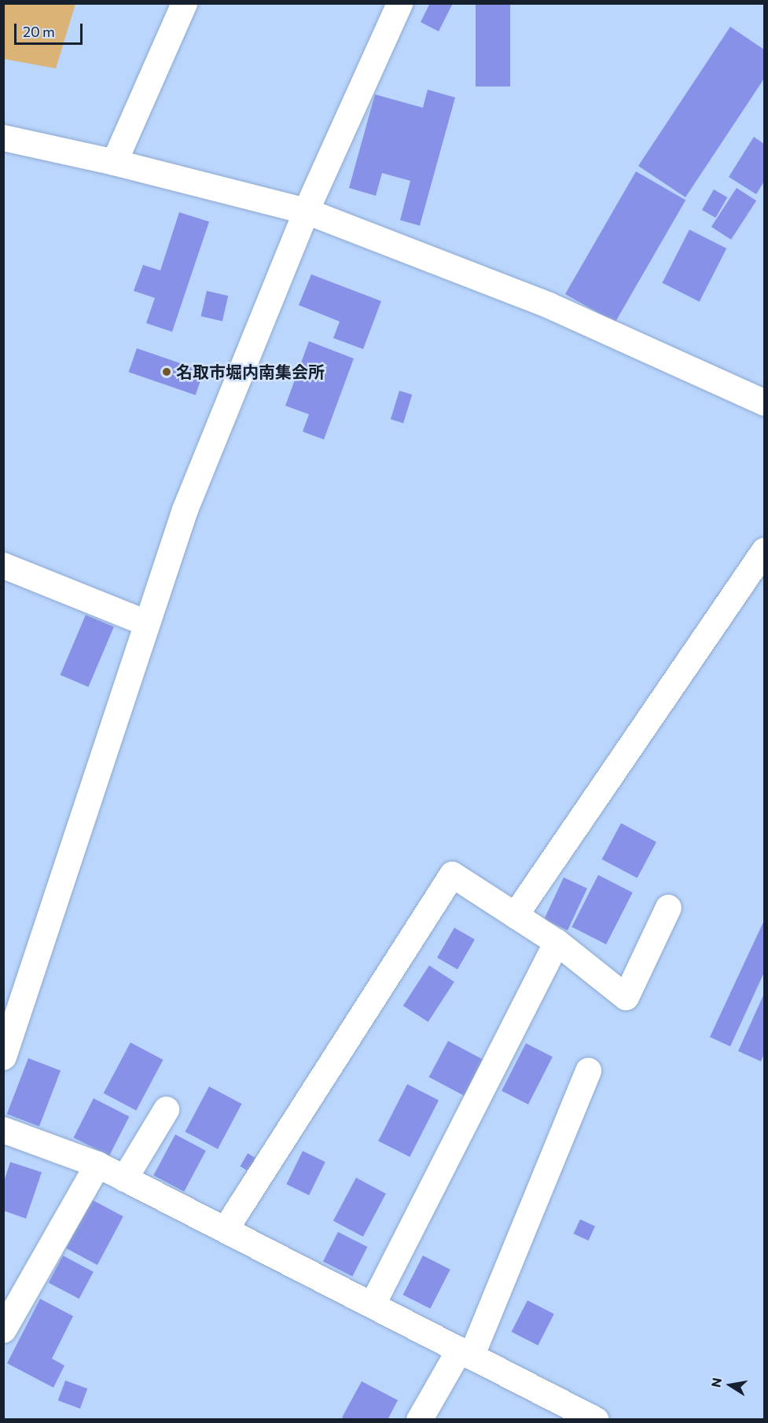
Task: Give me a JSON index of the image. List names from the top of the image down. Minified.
{"places":["名取市堀内南集会所"],"scale_bar":"20 m","north":"left"}
